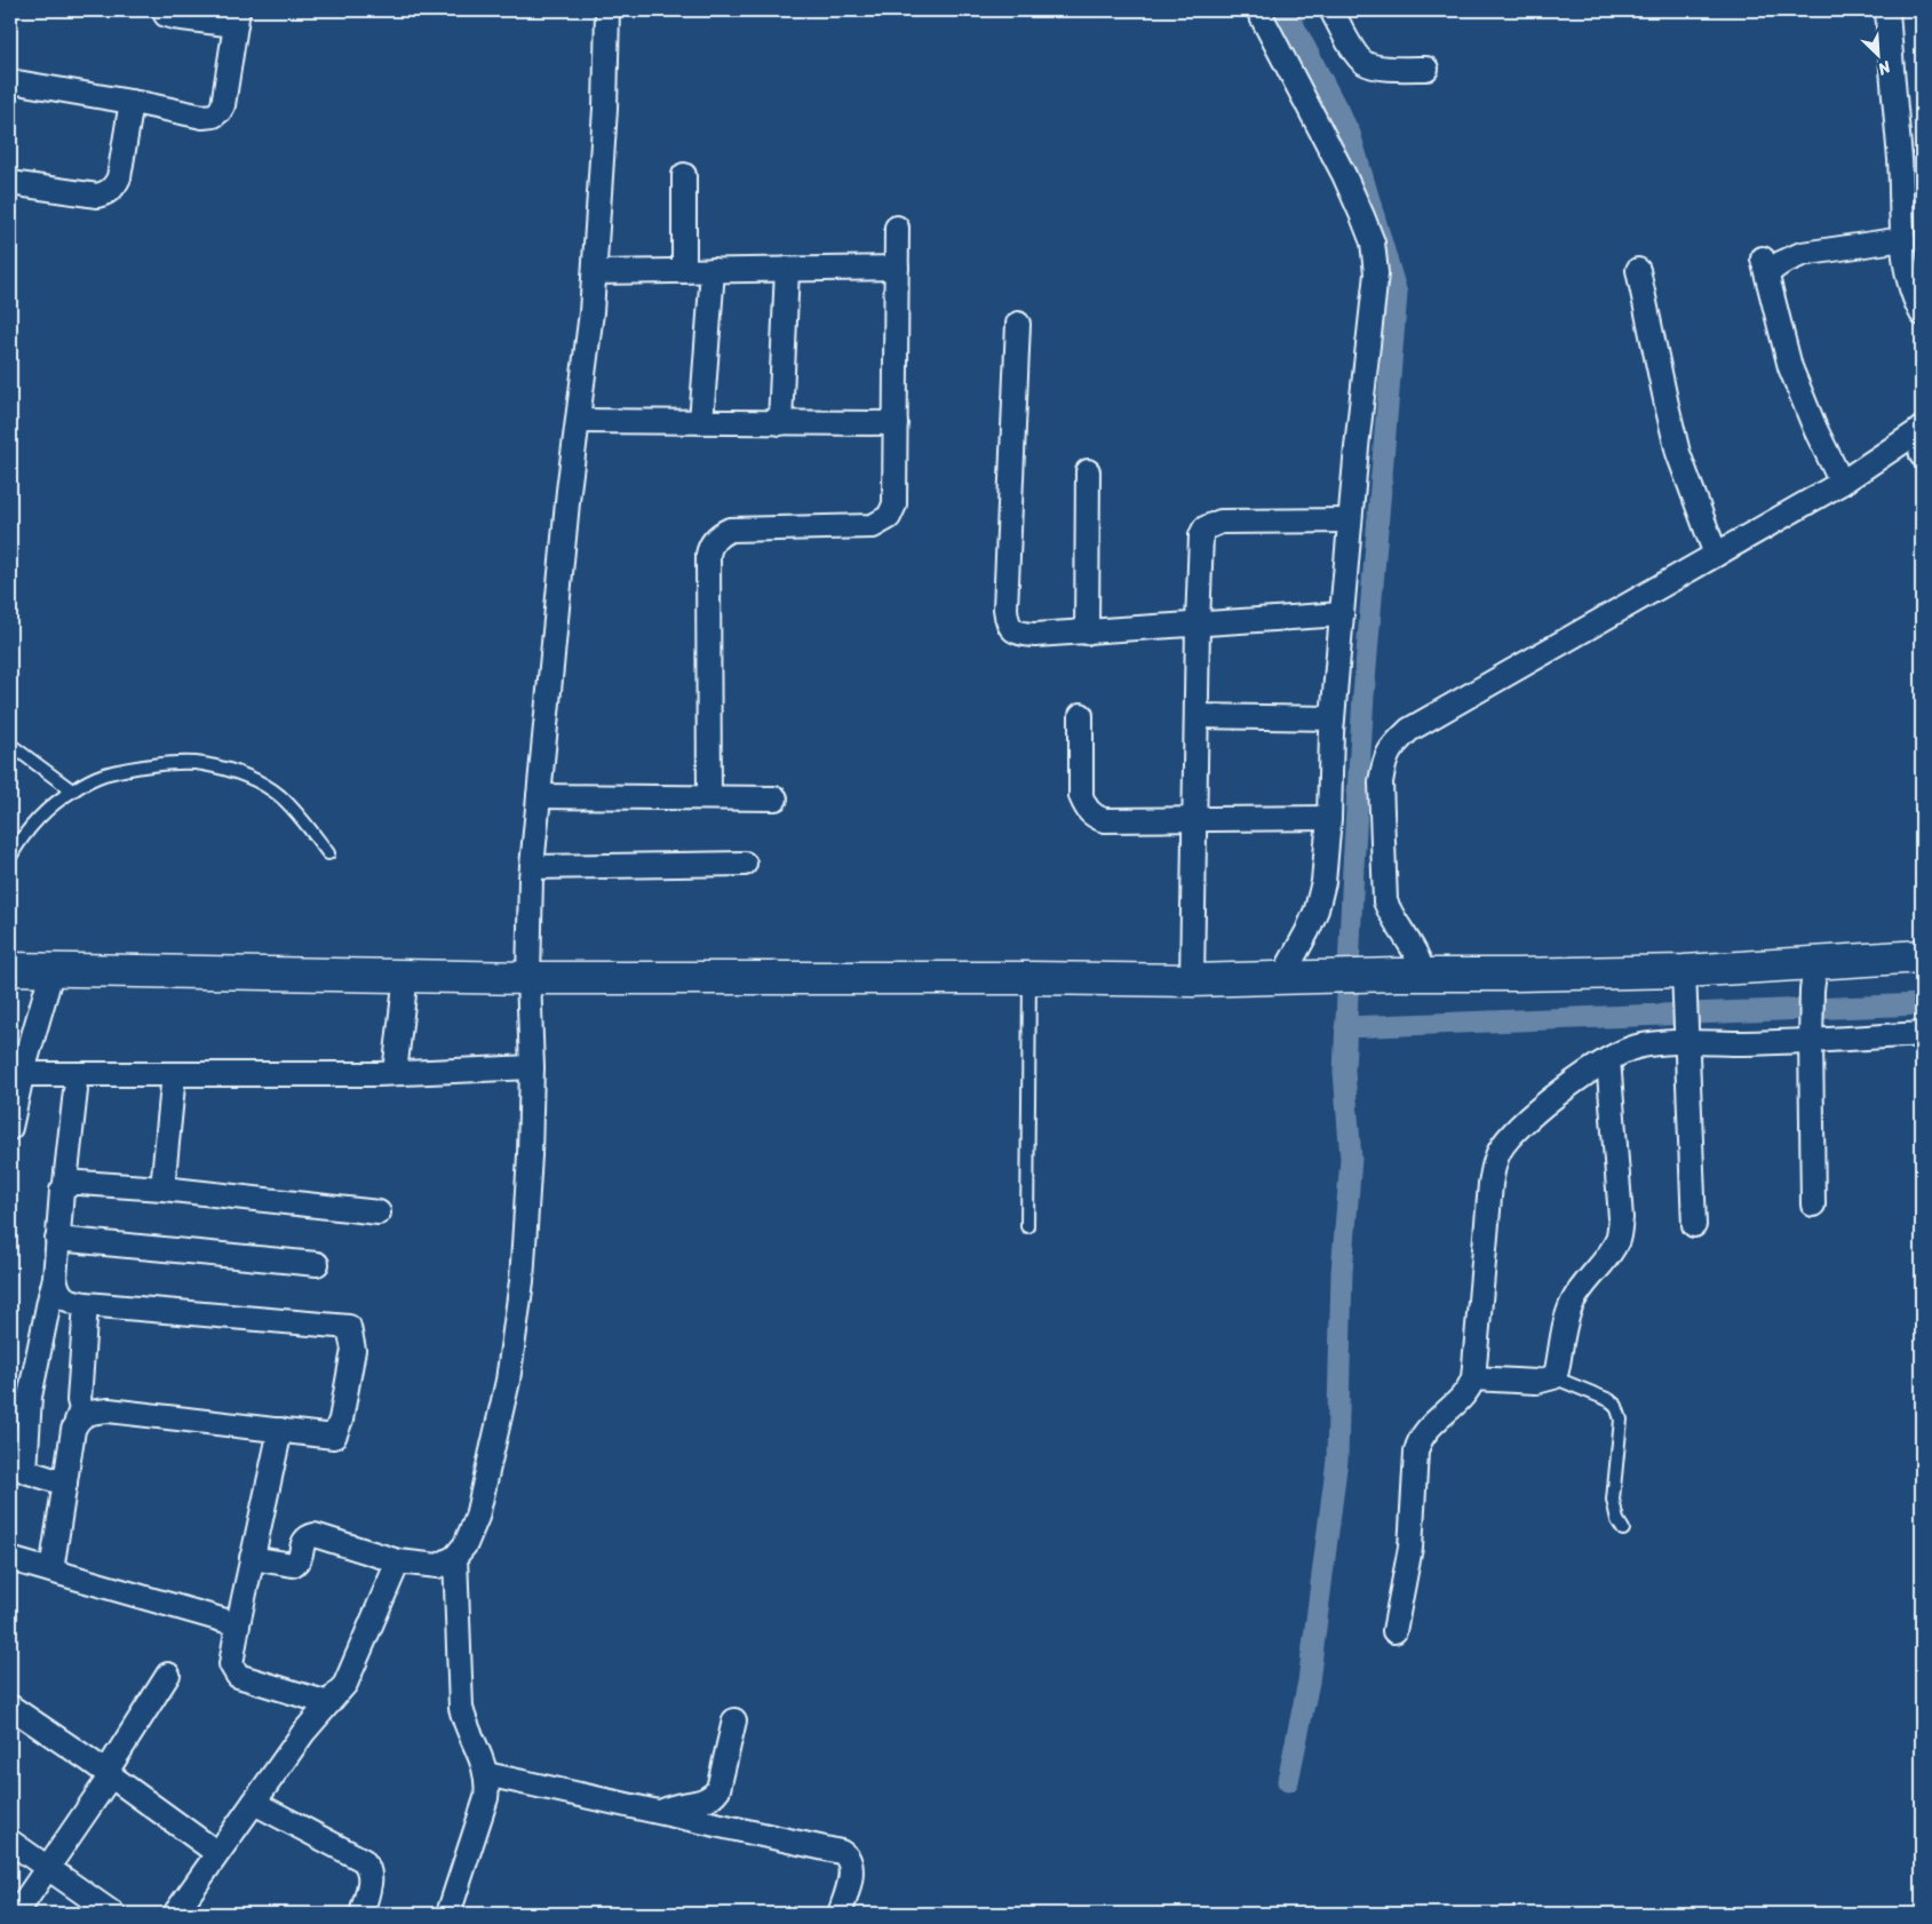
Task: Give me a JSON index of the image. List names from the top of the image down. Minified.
{"north":"bottom right"}
